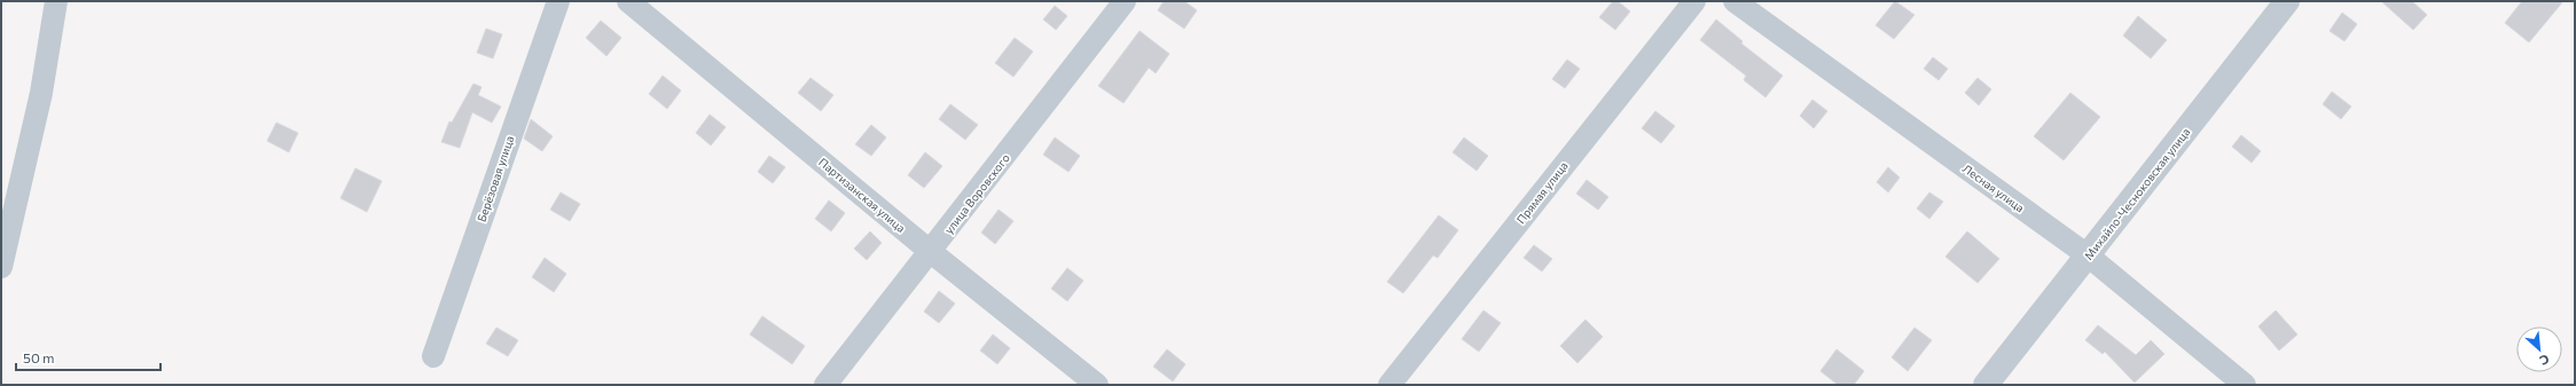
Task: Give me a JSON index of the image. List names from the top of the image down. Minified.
{"streets":{"street":["Берёзовая улица","Лесная улица","Прямая улица","улица Воровского","Михайло-Чесноковская улица","Партизанская улица"]},"crossings":[["Лесная улица","Михайло-Чесноковская улица"],["улица Воровского","Партизанская улица"]],"scale_bar":"50 m","north":"bottom right"}
